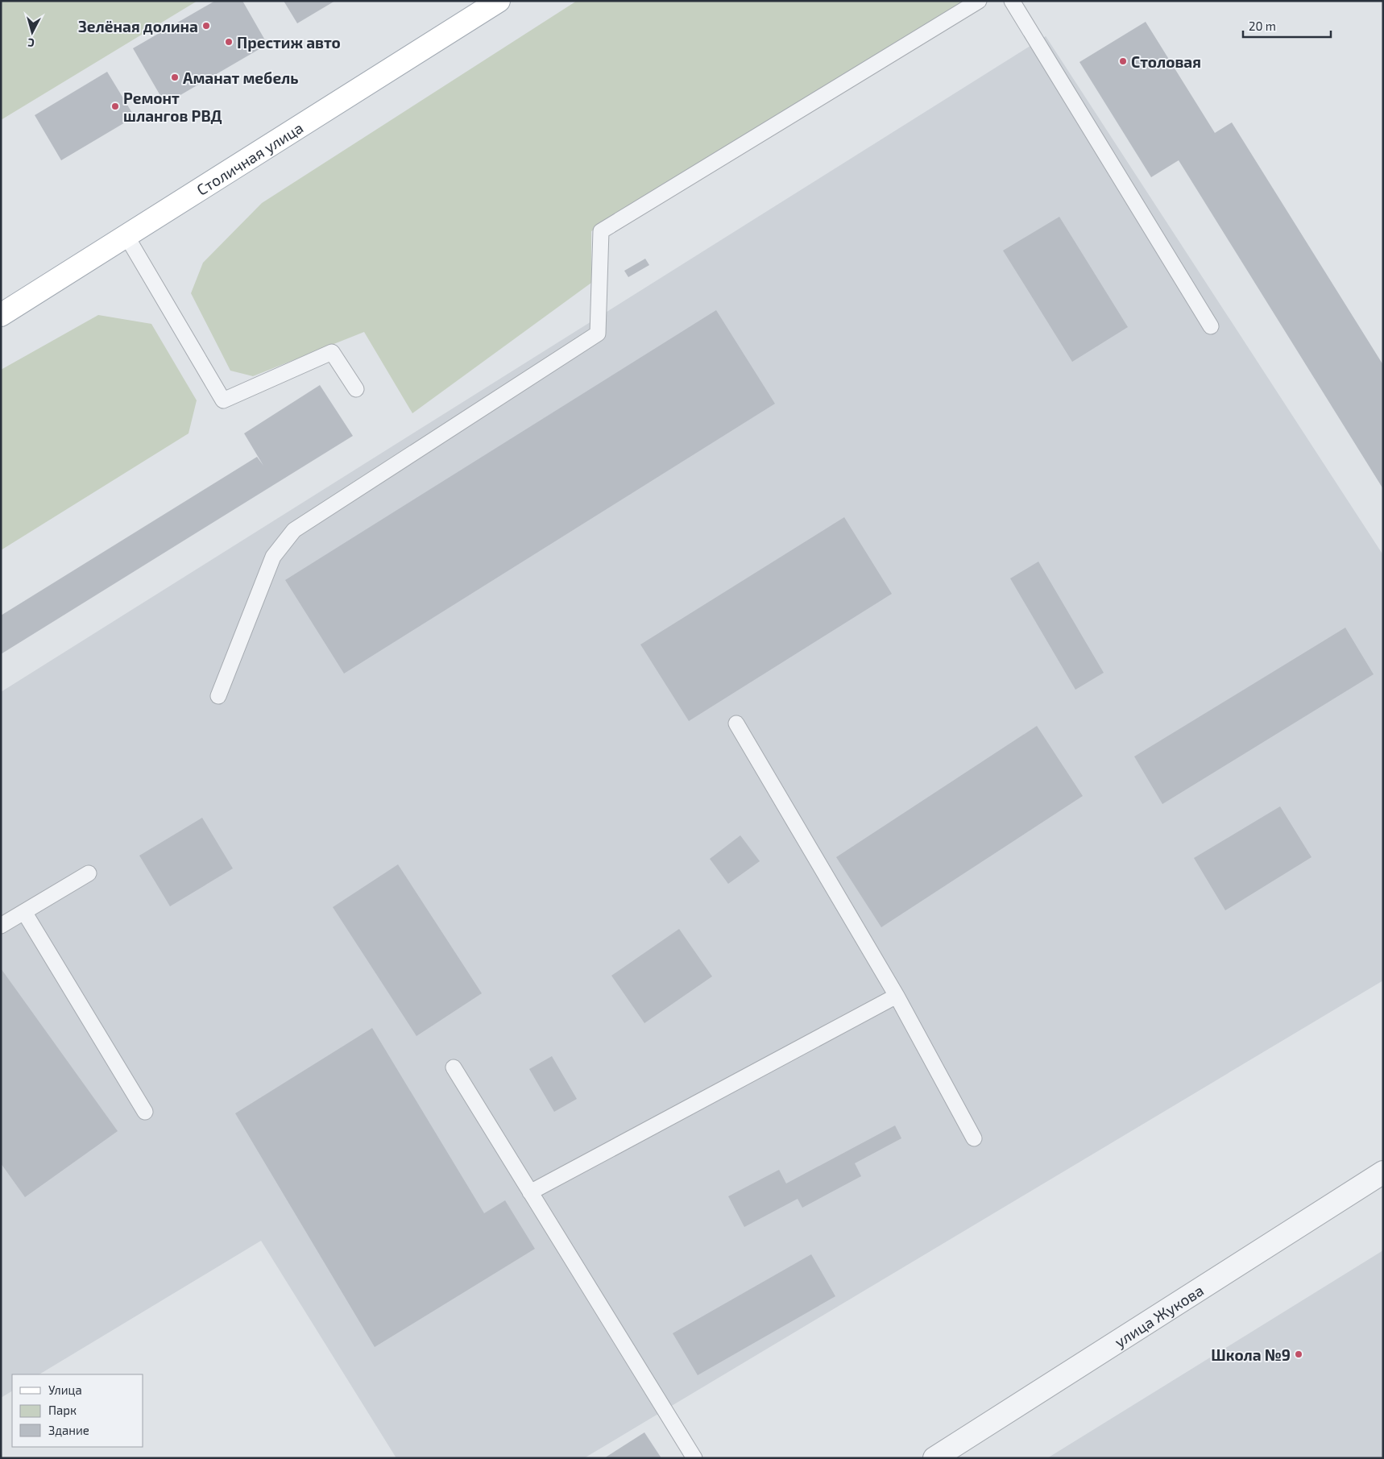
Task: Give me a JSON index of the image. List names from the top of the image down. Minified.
{"streets":{"main road":["Столичная улица"],"street":["улица Жукова"]},"places":["Зелёная долина","Престиж авто","Столовая","Аманат мебель","Ремонт шлангов РВД","Школа №9"],"legend":["Улица","Парк","Здание"],"scale_bar":"20 m","north":"bottom"}
